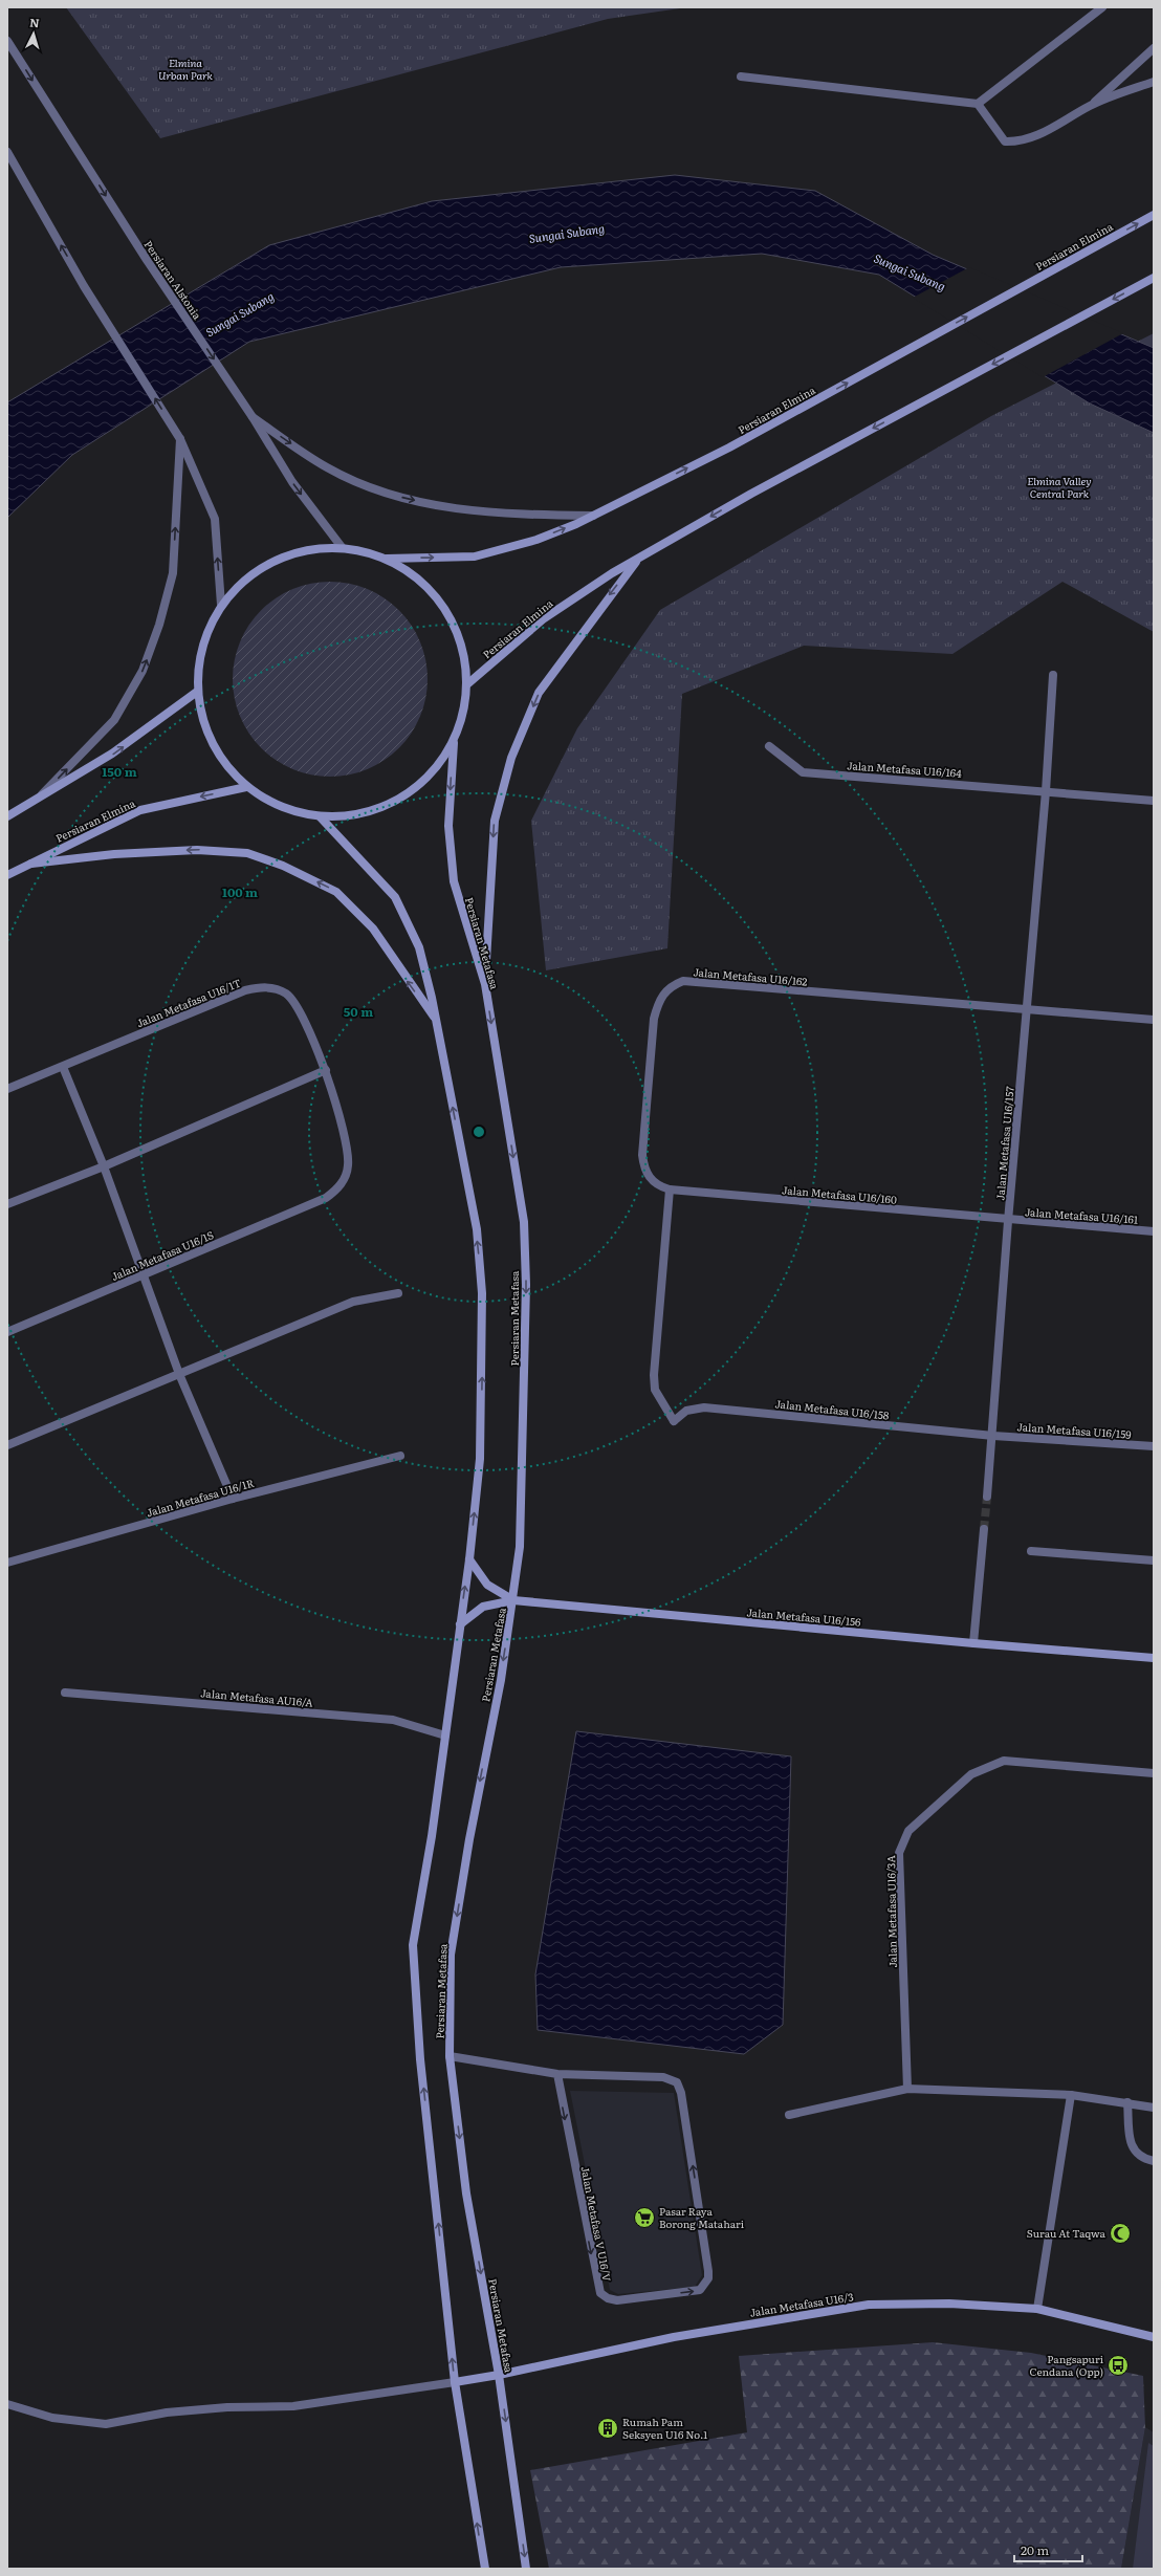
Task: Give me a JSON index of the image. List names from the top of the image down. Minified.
{"streets":{"main road":["Persiaran Elmina","Persiaran Metafasa","Jalan Metafasa U16/156","Jalan Metafasa U16/3"],"street":["Persiaran Alstonia","Jalan Metafasa U16/164","Jalan Metafasa U16/162","Jalan Metafasa U16/1T","Jalan Metafasa U16/157","Jalan Metafasa U16/160","Jalan Metafasa U16/161","Jalan Metafasa U16/1S","Jalan Metafasa U16/158","Jalan Metafasa U16/159","Jalan Metafasa U16/1R","Jalan Metafasa AU16/A","Jalan Metafasa U16/3A","Jalan Metafasa V U16/V"]},"crossings":[["Jalan Metafasa U16/164","Jalan Metafasa U16/157"],["Persiaran Metafasa","Jalan Metafasa U16/156"],["Persiaran Metafasa","Jalan Metafasa AU16/A"],["Persiaran Metafasa","Jalan Metafasa V U16/V"],["Persiaran Metafasa","Jalan Metafasa U16/3"],["Jalan Metafasa U16/162","Jalan Metafasa U16/157"],["Jalan Metafasa U16/162","Jalan Metafasa U16/160"],["Jalan Metafasa U16/162","Jalan Metafasa U16/158"],["Jalan Metafasa U16/1T","Jalan Metafasa U16/1S"],["Jalan Metafasa U16/157","Jalan Metafasa U16/160"],["Jalan Metafasa U16/157","Jalan Metafasa U16/161"],["Jalan Metafasa U16/157","Jalan Metafasa U16/158"],["Jalan Metafasa U16/157","Jalan Metafasa U16/159"],["Jalan Metafasa U16/160","Jalan Metafasa U16/161"],["Jalan Metafasa U16/160","Jalan Metafasa U16/158"],["Jalan Metafasa U16/158","Jalan Metafasa U16/159"]],"water":["Sungai Subang"],"parks":["Elmina Urban Park","Elmina Valley Central Park"],"places":{"supermarket":["Pasar Raya Borong Matahari"],"mosque":["Surau At Taqwa"],"bus stop":["Pangsapuri Cendana (Opp)"],"building":["Rumah Pam Seksyen U16 No.1"]},"scale_bar":"20 m","north":"top","rings":["150 m","100 m","50 m"]}
